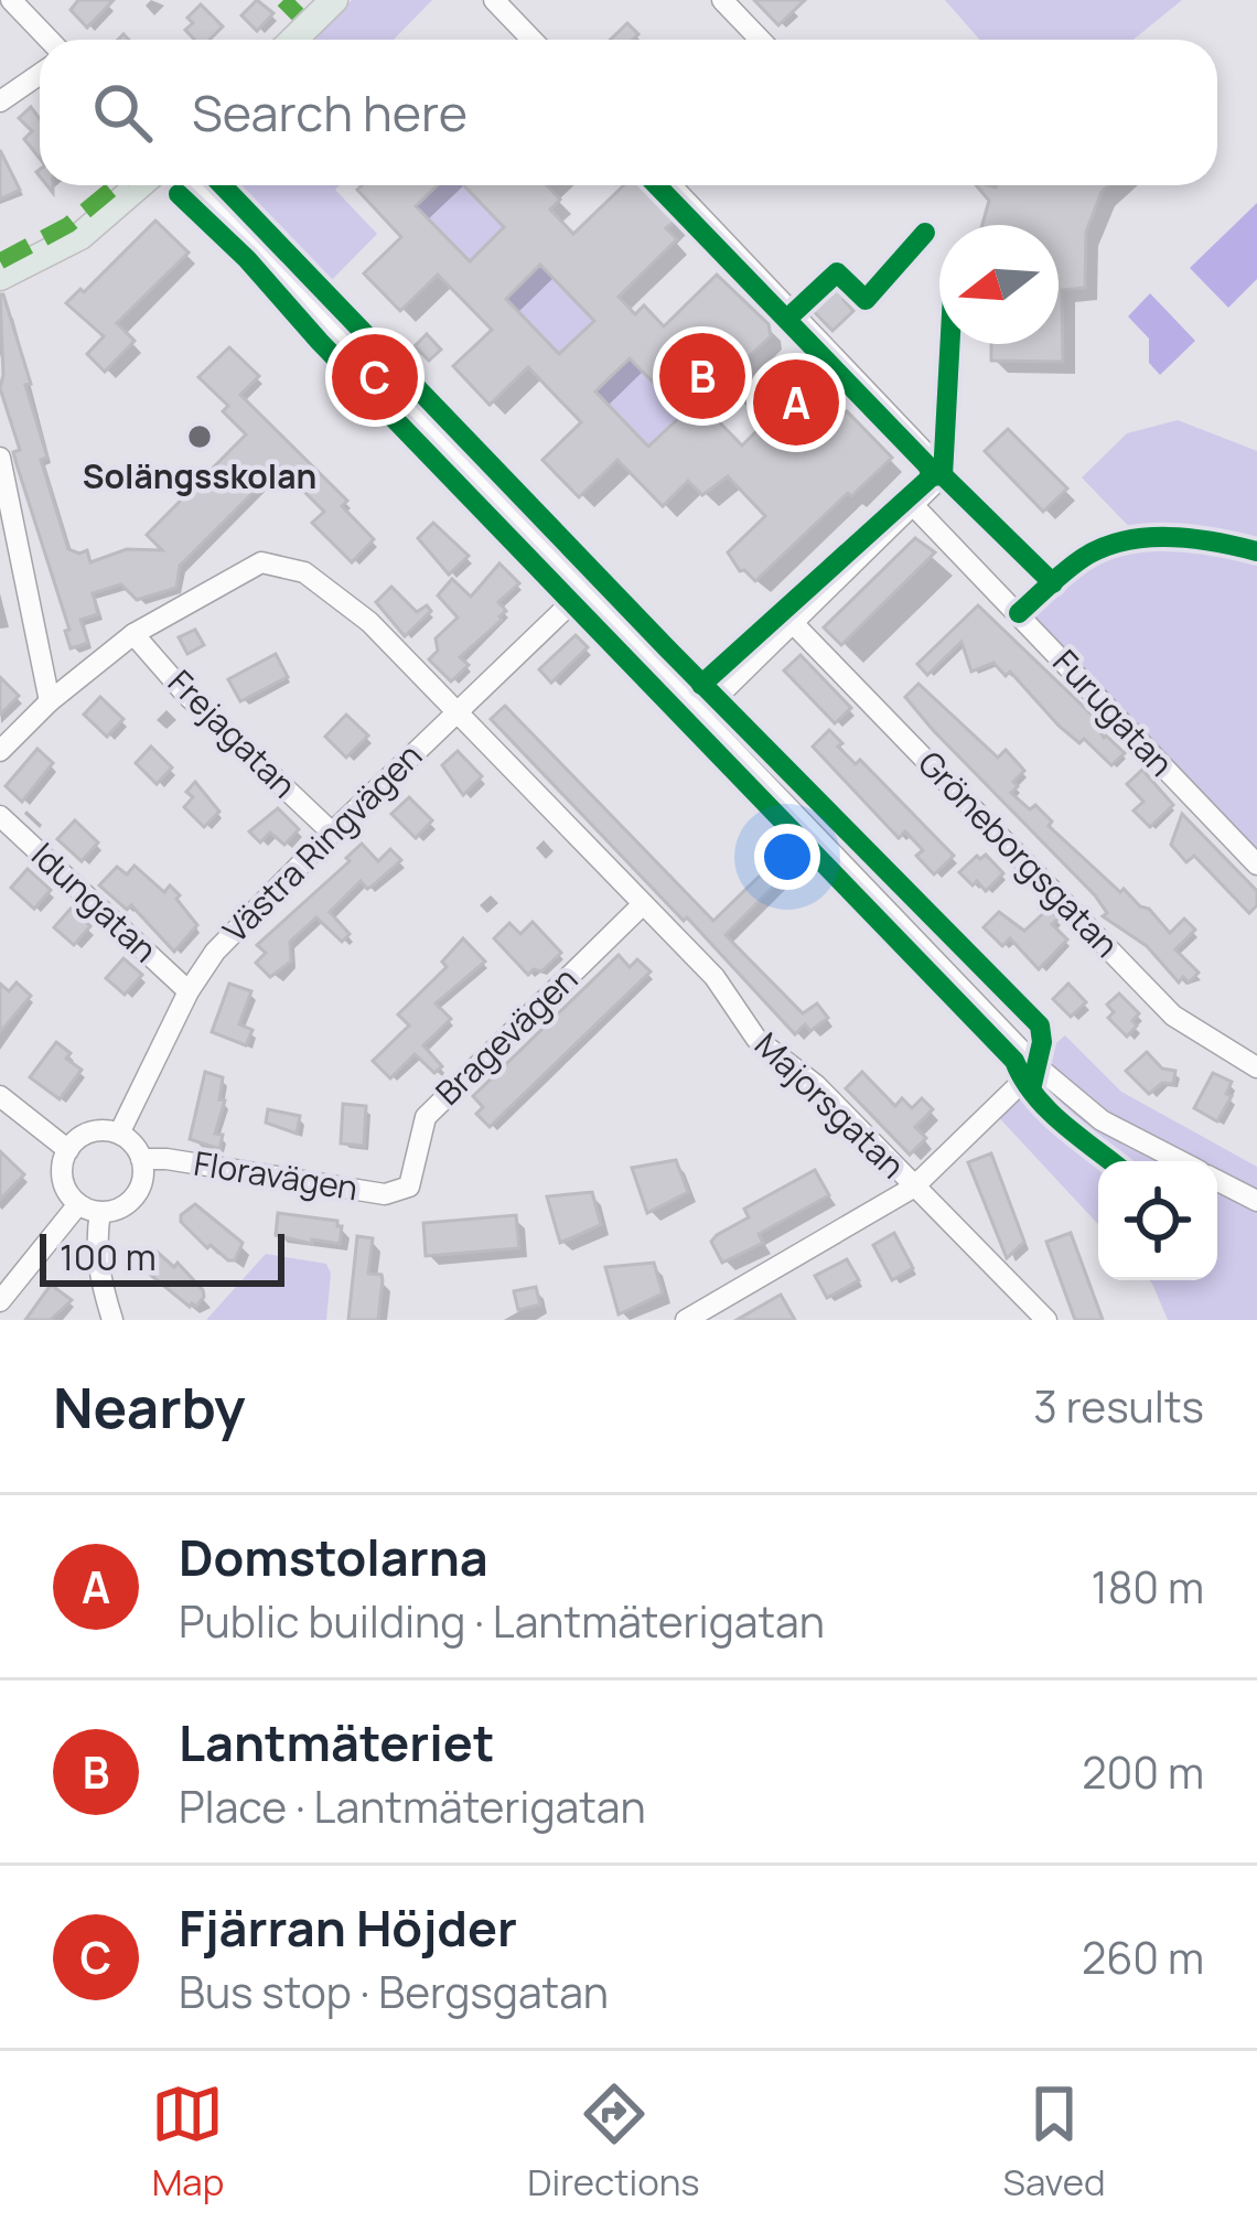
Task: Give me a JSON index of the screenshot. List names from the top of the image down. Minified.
{"streets":{"street":["Furugatan","Frejagatan","Västra Ringvägen","Gröneborgsgatan","Idungatan","Bragevägen","Majorsgatan","Floravägen"]},"crossings":[["Frejagatan","Västra Ringvägen"],["Frejagatan","Majorsgatan"],["Västra Ringvägen","Idungatan"],["Västra Ringvägen","Majorsgatan"],["Västra Ringvägen","Floravägen"],["Bragevägen","Majorsgatan"],["Bragevägen","Floravägen"]],"places":["Solängsskolan"],"scale_bar":"100 m","north":"left","page":{"search":"Search here","pins":["B","C","A"],"scale":"100 m","heading":["Nearby","3 results"],"list":[{"mark":"A","name":"Domstolarna","note":"Public building · Lantmäterigatan","value":"180 m"},{"mark":"B","name":"Lantmäteriet","note":"Place · Lantmäterigatan","value":"200 m"},{"mark":"C","name":"Fjärran Höjder","note":"Bus stop · Bergsgatan","value":"260 m"}],"nav":["Map","Directions","Saved"]}}
